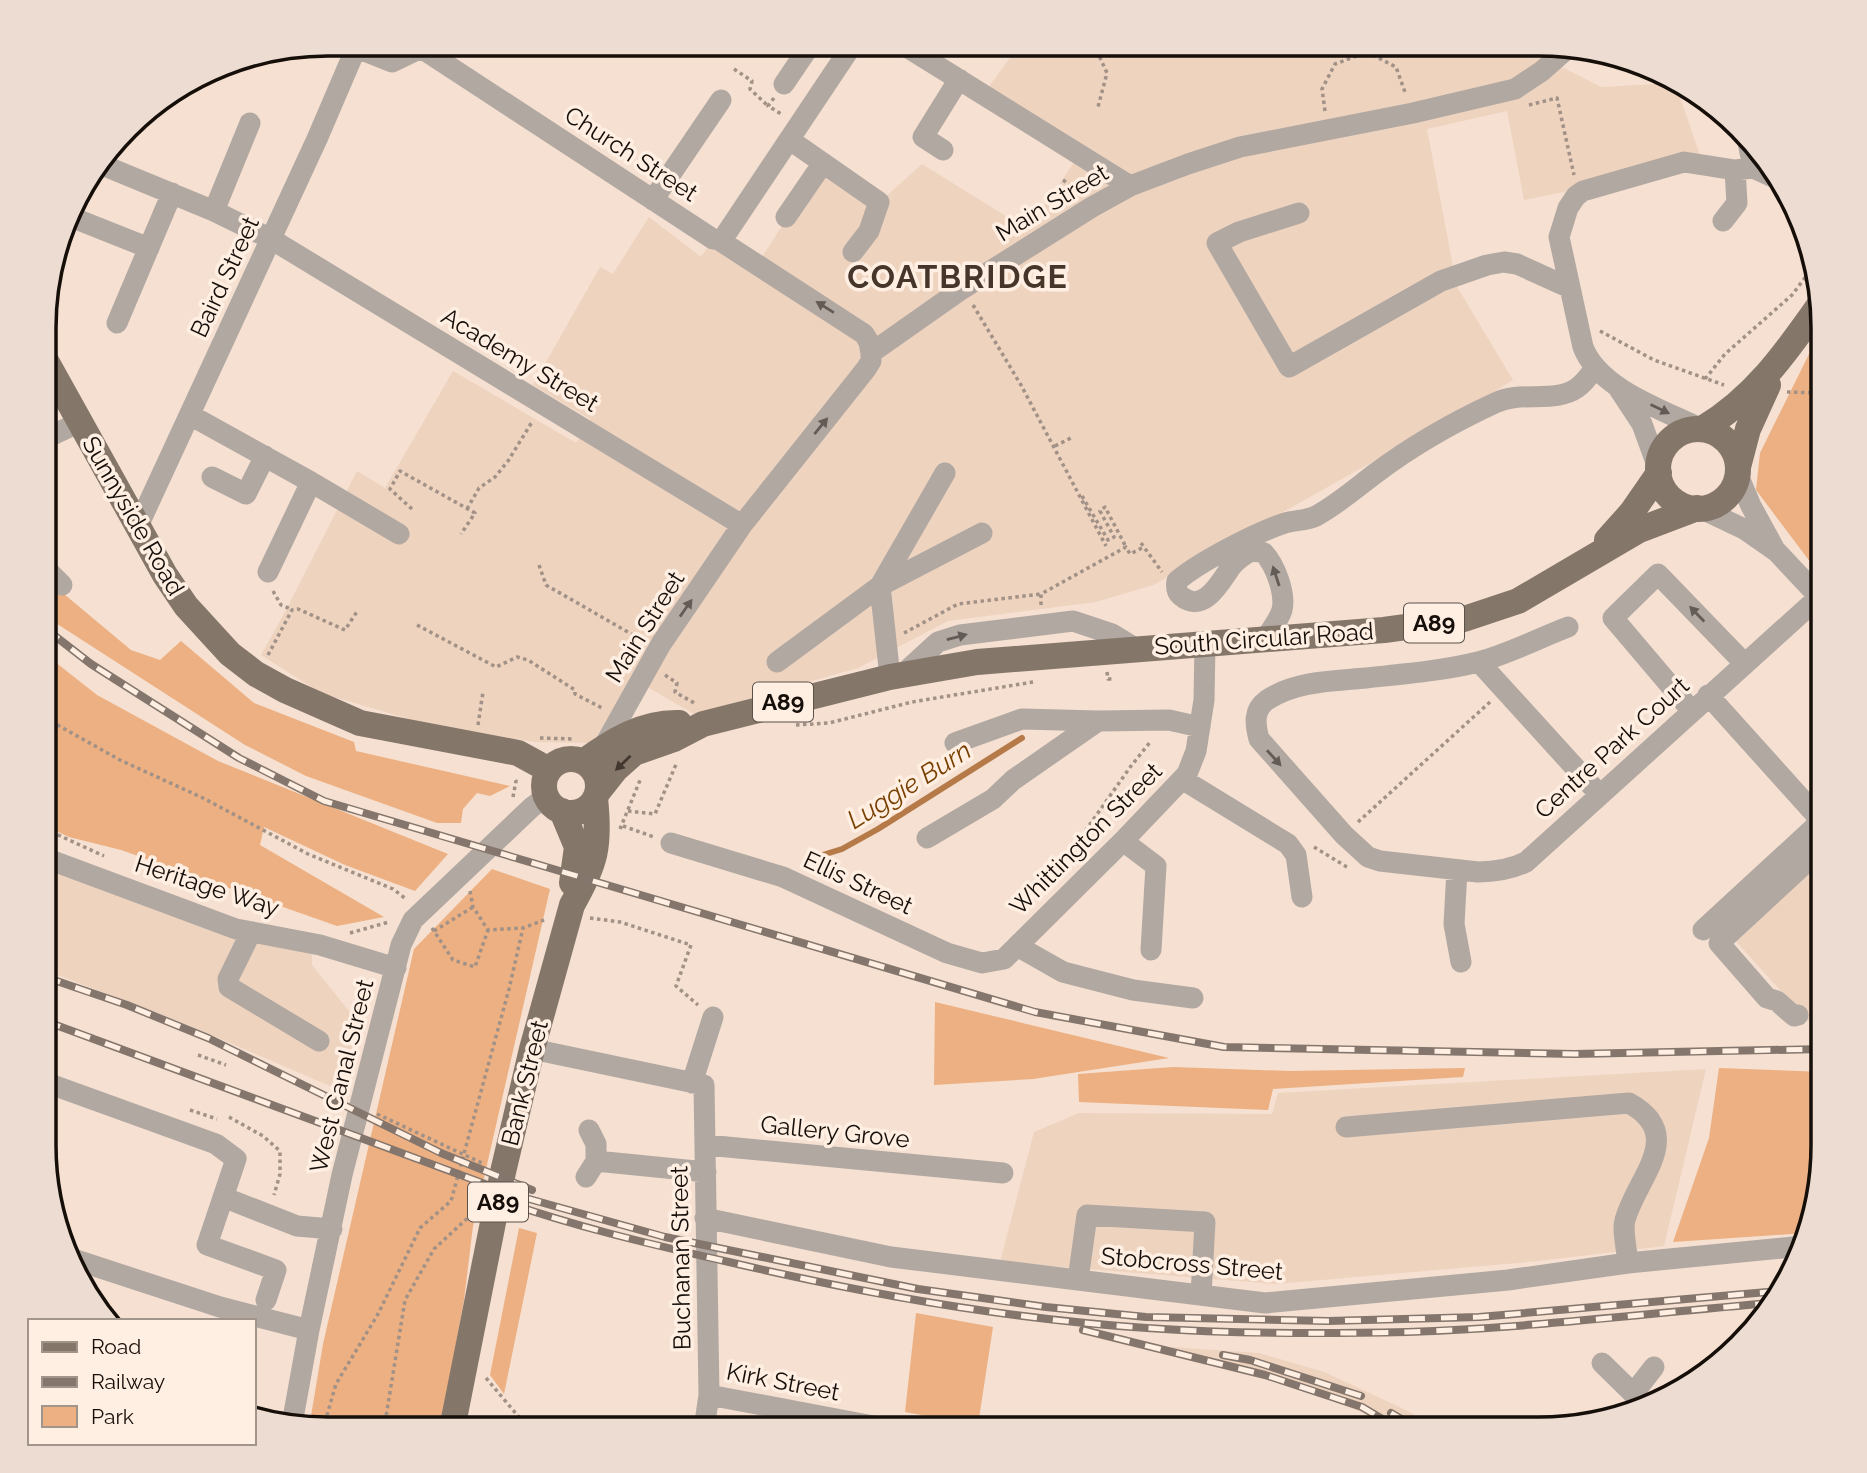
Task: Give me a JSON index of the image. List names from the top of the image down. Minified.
{"streets":{"main road":["Sunnyside Road","A89","South Circular Road","Bank Street"],"street":["Church Street","Main Street","Baird Street","Academy Street","Centre Park Court","Whittington Street","Ellis Street","Heritage Way","West Canal Street","Gallery Grove","Buchanan Street","Stobcross Street","Kirk Street"]},"crossings":[["Church Street","Main Street"],["Main Street","Academy Street"],["Main Street","A89"],["Main Street","South Circular Road"],["Baird Street","Academy Street"],["Baird Street","Sunnyside Road"],["Sunnyside Road","A89"],["A89","South Circular Road"],["A89","Centre Park Court"],["A89","West Canal Street"],["A89","Bank Street"],["South Circular Road","Centre Park Court"],["South Circular Road","Whittington Street"],["South Circular Road","Bank Street"],["Whittington Street","Ellis Street"],["Heritage Way","West Canal Street"],["West Canal Street","Bank Street"],["Gallery Grove","Buchanan Street"],["Buchanan Street","Stobcross Street"],["Buchanan Street","Kirk Street"]],"districts":["COATBRIDGE"],"water":["Luggie Burn"],"legend":["Road","Railway","Park"]}
